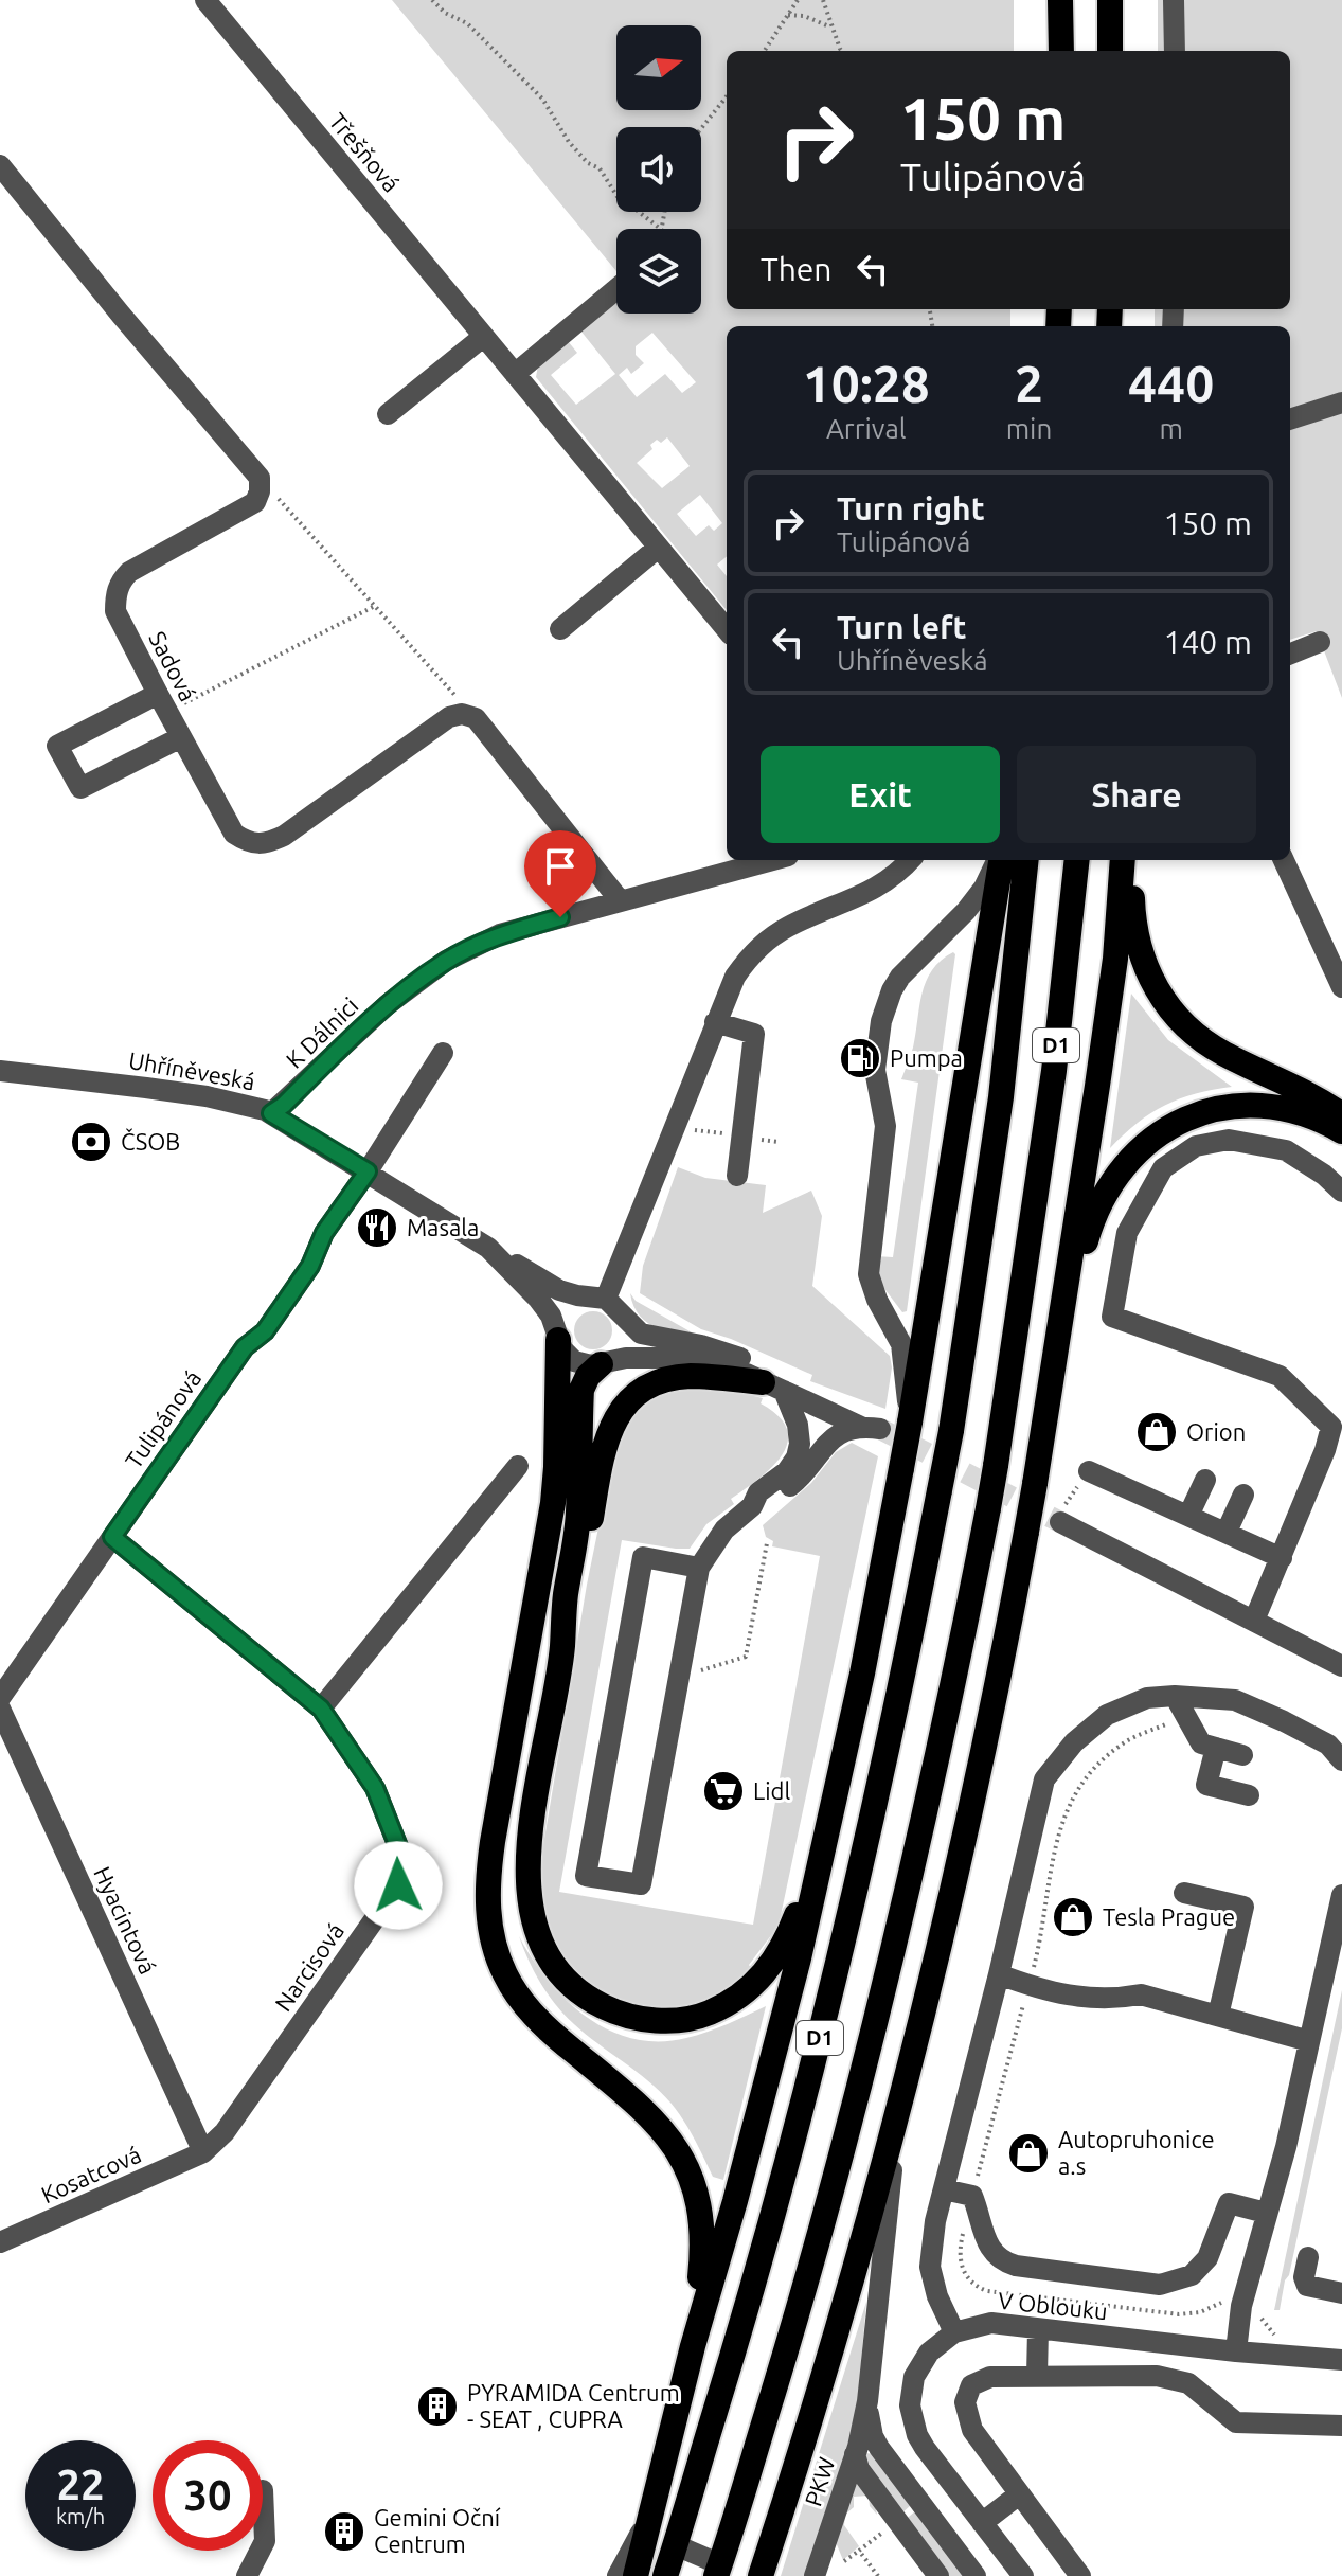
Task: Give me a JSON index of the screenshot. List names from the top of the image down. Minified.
{"streets":{"highway":["D1"],"street":["Třešňová","Sadová","K Dálnici","Uhříněveská","Tulipánová","Hyacintová","Narcisová","Kosatcová","V Oblouku","PKW"]},"crossings":[["K Dálnici","Uhříněveská"],["Uhříněveská","Tulipánová"],["Tulipánová","Narcisová"],["Hyacintová","Narcisová"],["Hyacintová","Kosatcová"],["Narcisová","Kosatcová"]],"places":{"fuel station":["Pumpa"],"bank":["ČSOB"],"restaurant":["Masala"],"shop":["Orion","Tesla Prague","Autopruhonice a.s"],"supermarket":["Lidl"],"building":["PYRAMIDA Centrum - SEAT , CUPRA","Gemini Oční Centrum"]},"north":"right","page":{"turn":["150 m","Tulipánová"],"then":"Then","eta":["10:28","Arrival","2","min","440","m"],"list":[{"name":"Turn right","note":"Tulipánová","value":"150 m"},{"name":"Turn left","note":"Uhříněveská","value":"140 m"}],"buttons":["Exit","Share"],"speed":"22 km/h","limit":"30"}}
